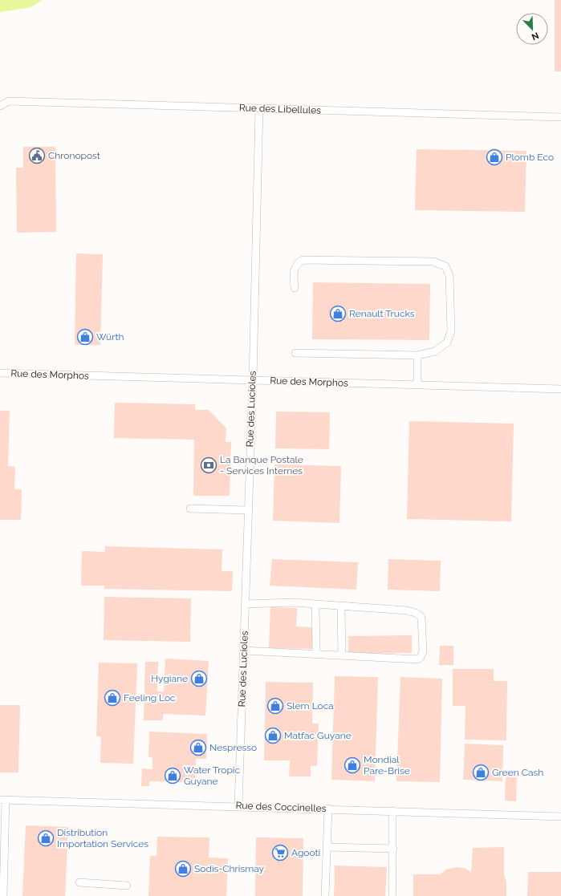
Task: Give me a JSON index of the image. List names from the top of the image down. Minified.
{"streets":{"lane":["Rue des Libellules","Rue des Morphos","Rue des Lucioles","Rue des Coccinelles"]},"crossings":[["Rue des Libellules","Rue des Lucioles"],["Rue des Morphos","Rue des Lucioles"],["Rue des Lucioles","Rue des Coccinelles"]],"places":{"public building":["Chronopost"],"shop":["Plomb Eco","Renault Trucks","Würth","Hygiane","Feeling Loc","Slem Loca","Matfac Guyane","Nespresso","Mondial Pare-Brise","Green Cash","Water Tropic Guyane","Distribution Importation Services","Sodis-Chrismay"],"bank":["La Banque Postale - Services Internes"],"supermarket":["Agooti"]},"north":"bottom right"}
